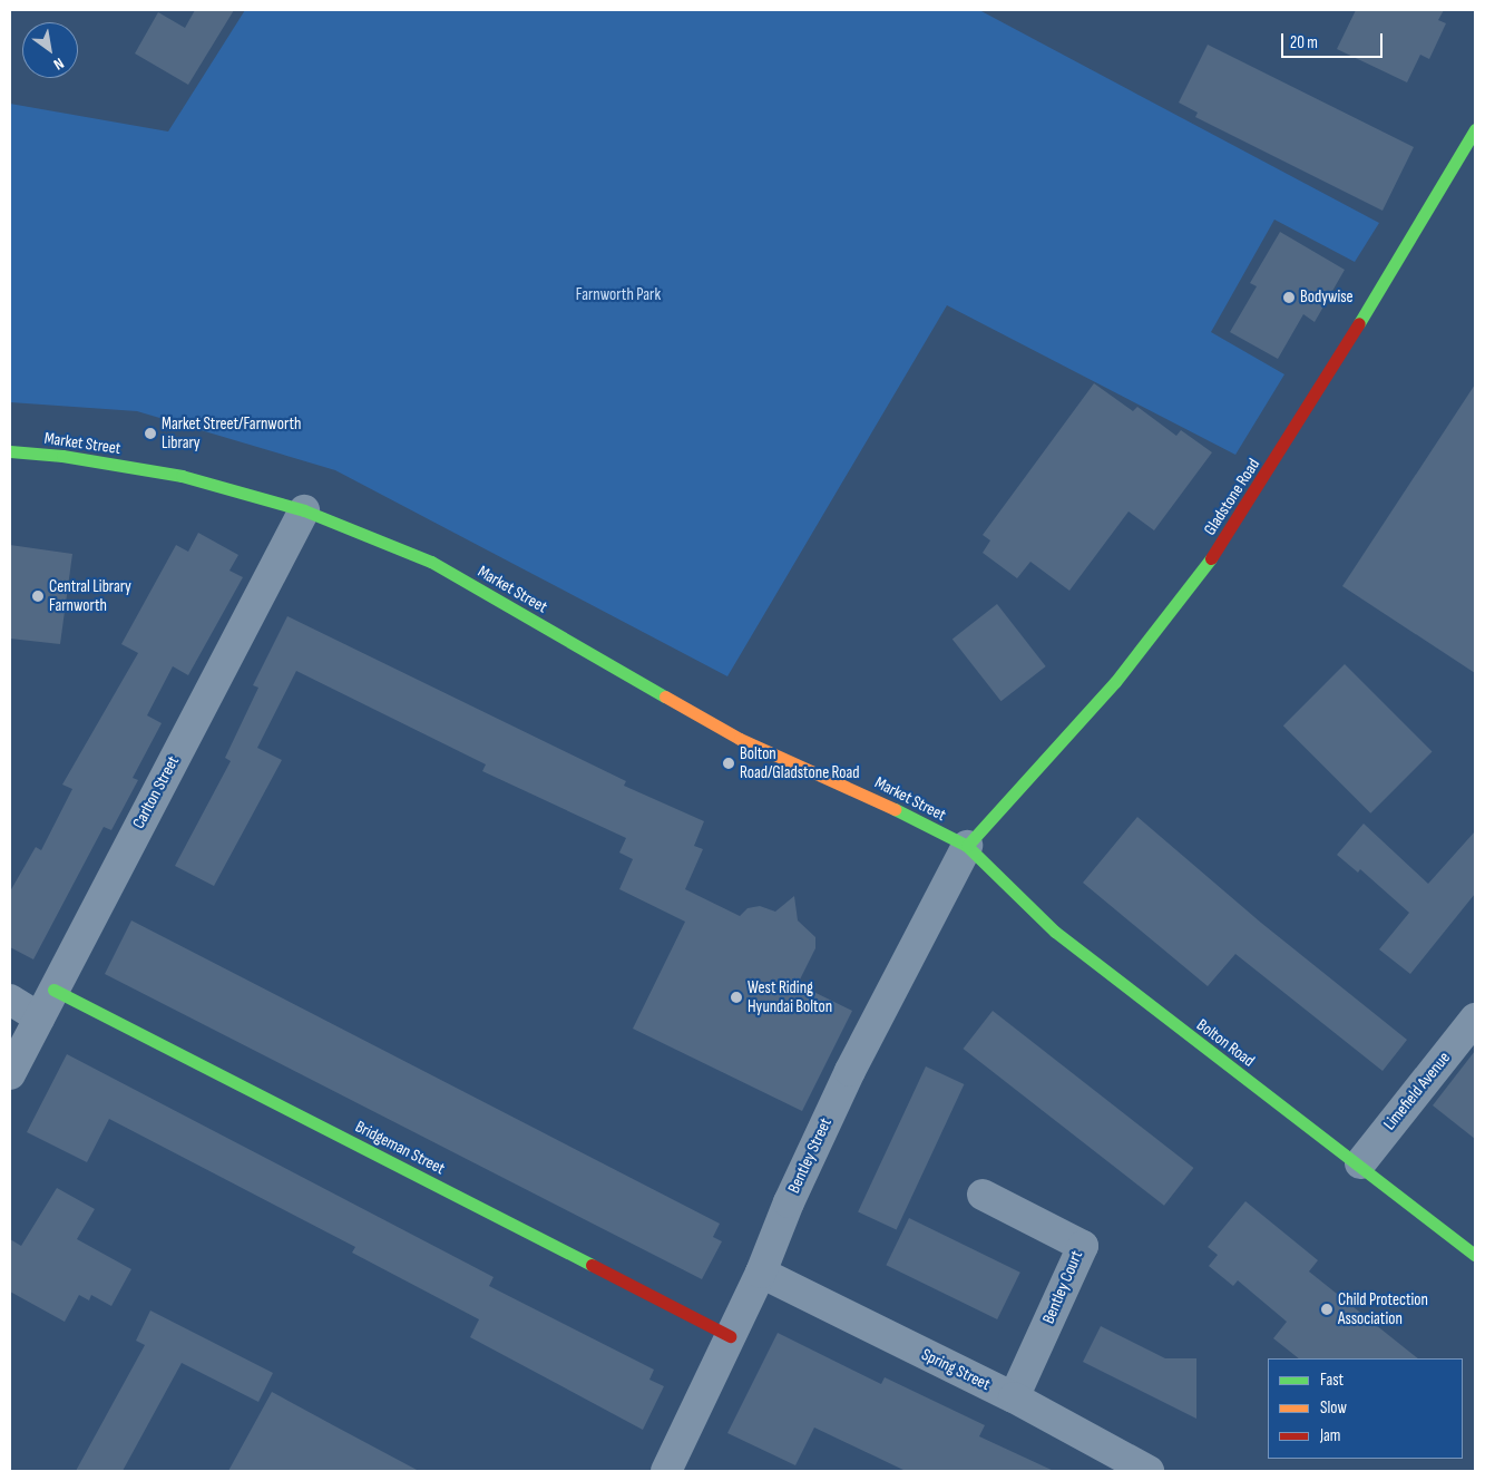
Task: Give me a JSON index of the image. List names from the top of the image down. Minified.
{"streets":{"main road":["Market Street","Gladstone Road","Bolton Road","Bridgeman Street"],"street":["Carlton Street","Limefield Avenue","Bentley Street","Bentley Court","Spring Street"]},"crossings":[["Market Street","Gladstone Road"],["Market Street","Carlton Street"],["Market Street","Bolton Road"],["Market Street","Bentley Street"],["Gladstone Road","Bolton Road"],["Gladstone Road","Bentley Street"],["Carlton Street","Bridgeman Street"],["Bolton Road","Limefield Avenue"],["Bolton Road","Bentley Street"],["Bridgeman Street","Bentley Street"],["Bentley Street","Spring Street"],["Bentley Court","Spring Street"]],"parks":["Farnworth Park"],"places":["Bodywise","Market Street/Farnworth Library","Central Library Farnworth","Bolton Road/Gladstone Road","West Riding Hyundai Bolton","Child Protection Association"],"legend":["Fast","Slow","Jam"],"scale_bar":"20 m","north":"bottom right"}
